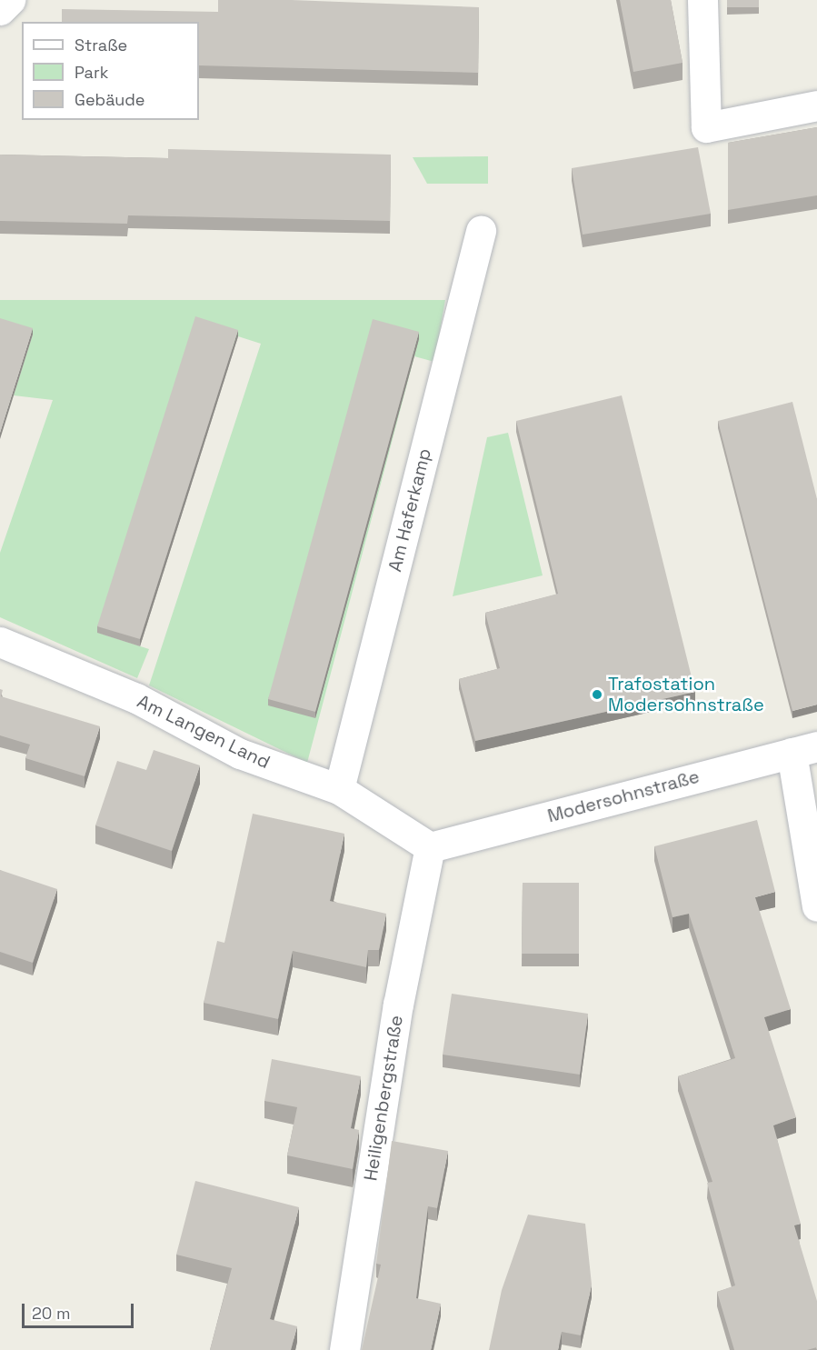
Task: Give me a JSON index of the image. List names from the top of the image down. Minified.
{"streets":{"street":["Am Haferkamp","Am Langen Land","Modersohnstraße","Heiligenbergstraße"]},"crossings":[["Am Haferkamp","Am Langen Land"],["Am Langen Land","Modersohnstraße"],["Am Langen Land","Heiligenbergstraße"],["Modersohnstraße","Heiligenbergstraße"]],"places":["Trafostation Modersohnstraße"],"legend":["Straße","Park","Gebäude"],"scale_bar":"20 m"}
